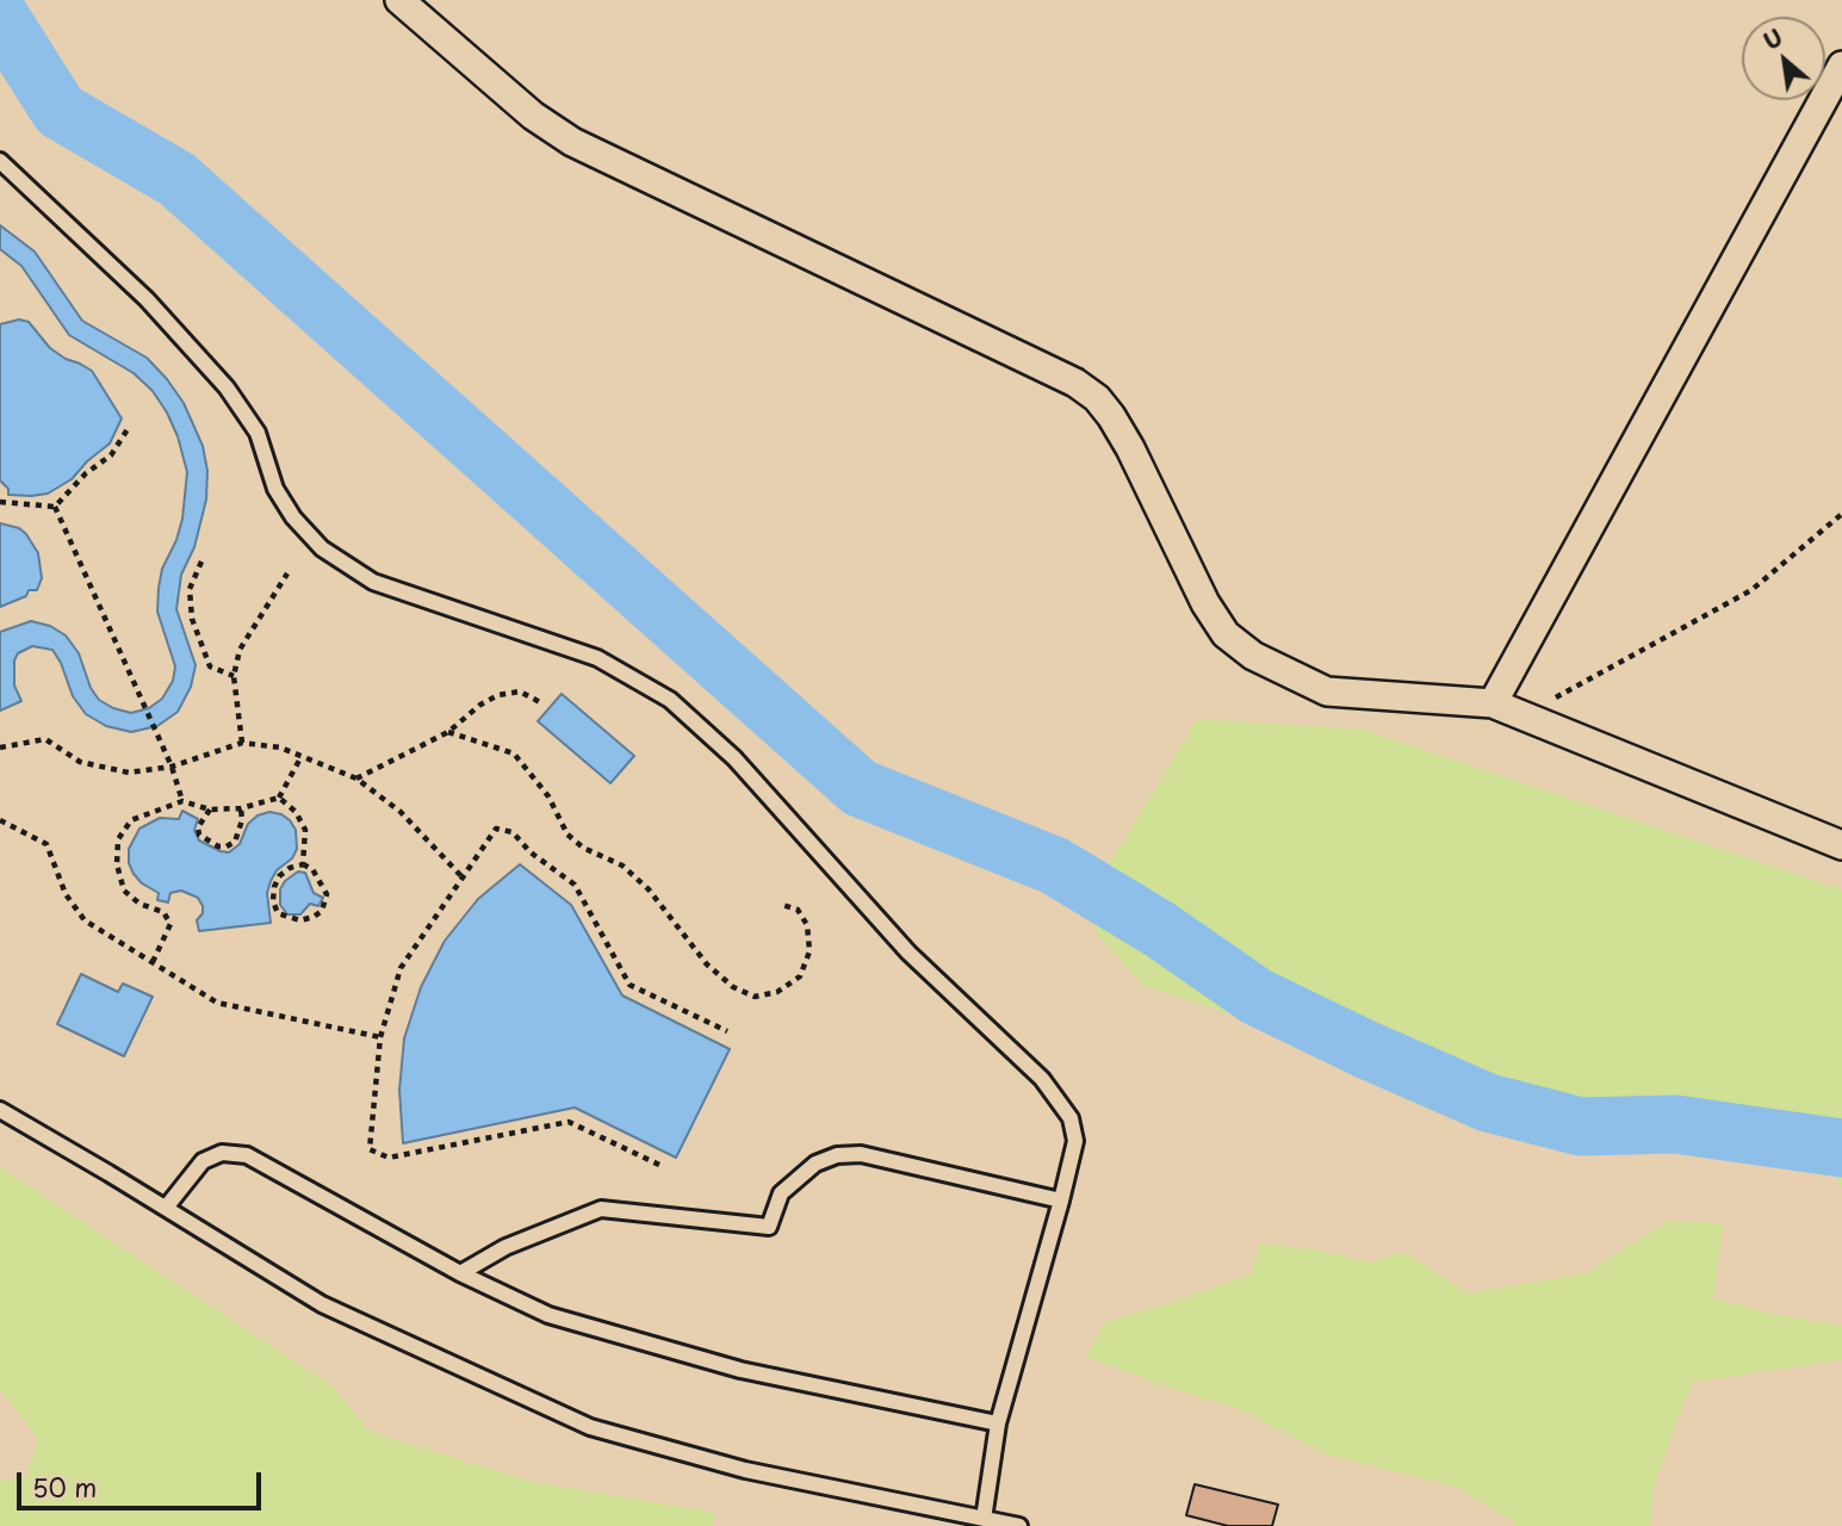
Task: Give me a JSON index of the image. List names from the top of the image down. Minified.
{"scale_bar":"50 m","north":"top left"}
